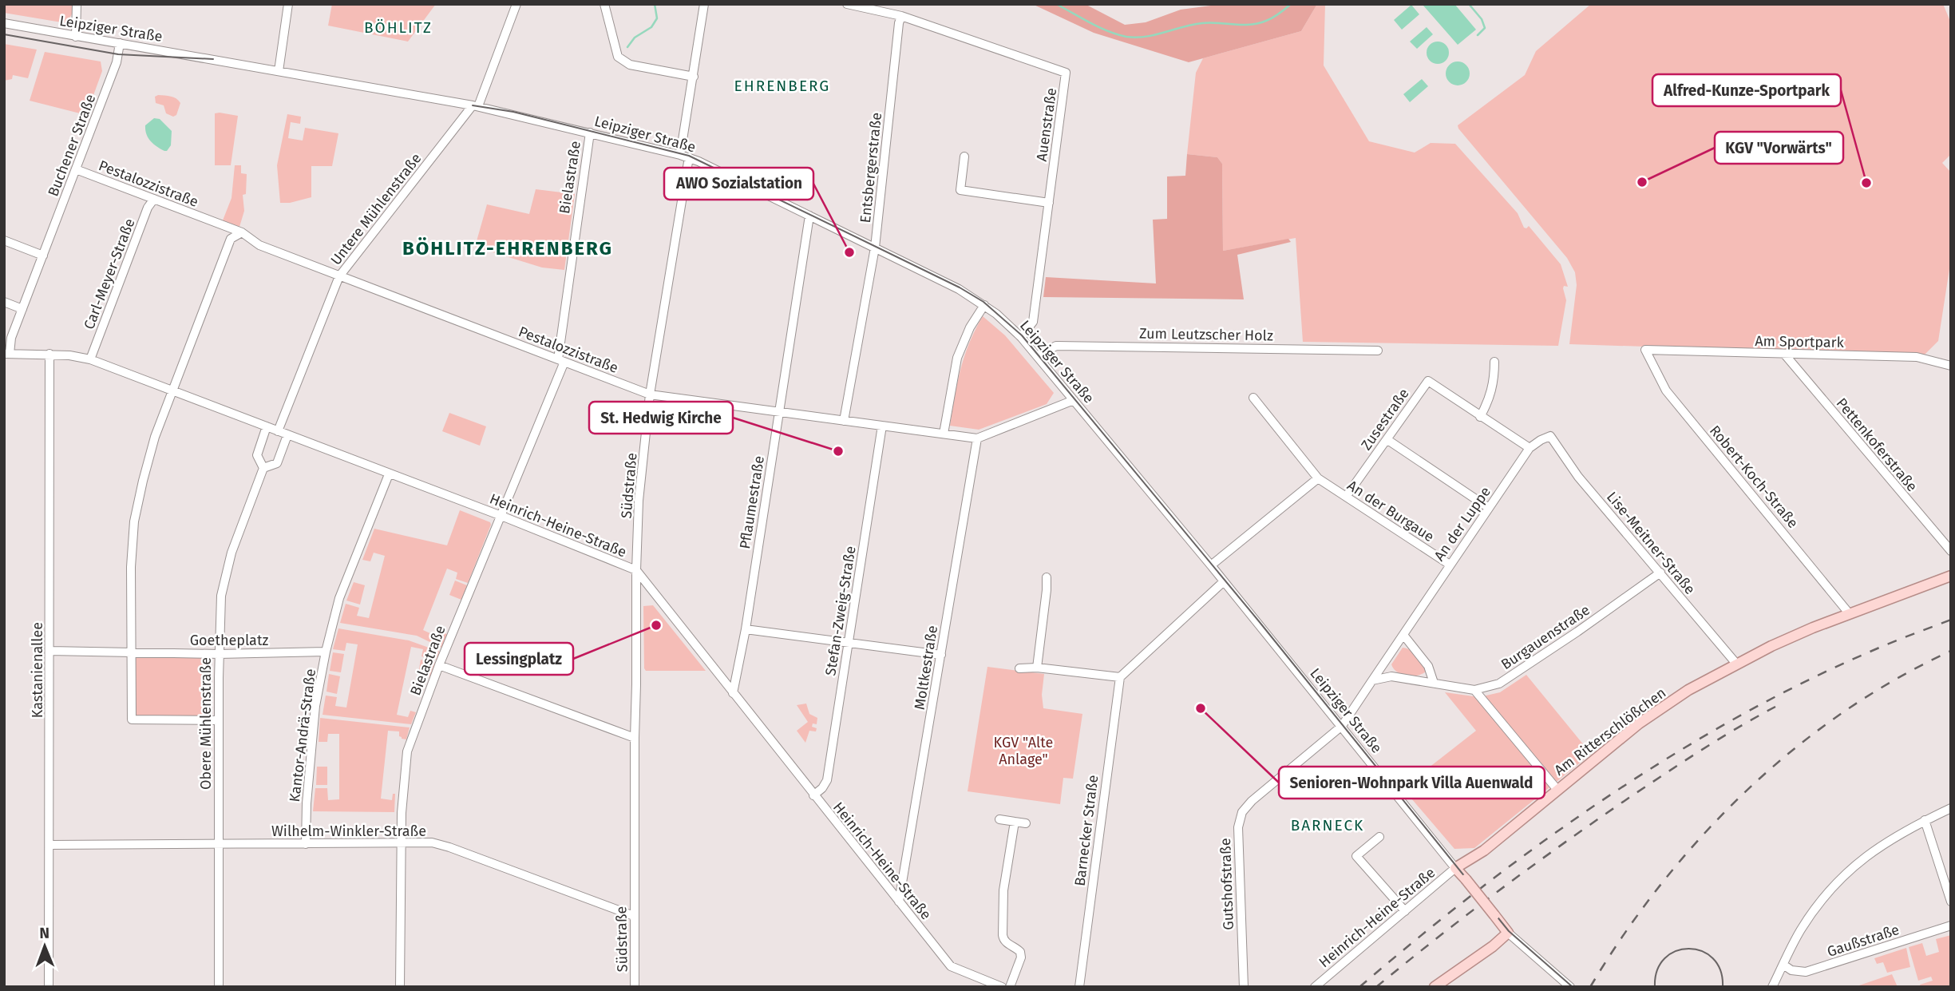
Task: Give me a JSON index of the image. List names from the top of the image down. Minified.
{"streets":{"main road":["Am Ritterschlößchen"],"street":["Leipziger Straße","Auenstraße","Buchener Straße","Entsbergerstraße","Bielastraße","Pestalozzistraße","Untere Mühlenstraße","Carl-Meyer-Straße","Zum Leutzscher Holz","Am Sportpark","Zusestraße","Pettenkoferstraße","Robert-Koch-Straße","Südstraße","Pflaumestraße","An der Burgaue","An der Luppe","Heinrich-Heine-Straße","Lise-Meitner-Straße","Stefan-Zweig-Straße","Burgauenstraße","Goetheplatz","Moltkestraße","Kastanienallee","Obere Mühlenstraße","Kantor-Andrä-Straße","Barnecker Straße","Wilhelm-Winkler-Straße","Gutshofstraße","Gaußstraße"]},"crossings":[["Leipziger Straße","Auenstraße"],["Leipziger Straße","Buchener Straße"],["Leipziger Straße","Entsbergerstraße"],["Leipziger Straße","Bielastraße"],["Leipziger Straße","Pestalozzistraße"],["Leipziger Straße","Untere Mühlenstraße"],["Leipziger Straße","Zum Leutzscher Holz"],["Leipziger Straße","Südstraße"],["Leipziger Straße","Pflaumestraße"],["Leipziger Straße","Heinrich-Heine-Straße"],["Leipziger Straße","Am Ritterschlößchen"],["Leipziger Straße","Gutshofstraße"],["Auenstraße","Entsbergerstraße"],["Buchener Straße","Pestalozzistraße"],["Buchener Straße","Heinrich-Heine-Straße"],["Entsbergerstraße","Pestalozzistraße"],["Bielastraße","Pestalozzistraße"],["Bielastraße","Heinrich-Heine-Straße"],["Bielastraße","Wilhelm-Winkler-Straße"],["Pestalozzistraße","Untere Mühlenstraße"],["Pestalozzistraße","Carl-Meyer-Straße"],["Pestalozzistraße","Südstraße"],["Pestalozzistraße","Pflaumestraße"],["Pestalozzistraße","Stefan-Zweig-Straße"],["Pestalozzistraße","Moltkestraße"],["Untere Mühlenstraße","Heinrich-Heine-Straße"],["Carl-Meyer-Straße","Heinrich-Heine-Straße"],["Am Sportpark","Pettenkoferstraße"],["Am Sportpark","Robert-Koch-Straße"],["Zusestraße","An der Burgaue"],["Zusestraße","An der Luppe"],["Robert-Koch-Straße","Am Ritterschlößchen"],["Südstraße","Heinrich-Heine-Straße"],["Südstraße","Wilhelm-Winkler-Straße"],["Pflaumestraße","Heinrich-Heine-Straße"],["An der Burgaue","An der Luppe"],["An der Luppe","Lise-Meitner-Straße"],["Heinrich-Heine-Straße","Stefan-Zweig-Straße"],["Heinrich-Heine-Straße","Moltkestraße"],["Heinrich-Heine-Straße","Kastanienallee"],["Heinrich-Heine-Straße","Obere Mühlenstraße"],["Heinrich-Heine-Straße","Am Ritterschlößchen"],["Heinrich-Heine-Straße","Kantor-Andrä-Straße"],["Lise-Meitner-Straße","Burgauenstraße"],["Lise-Meitner-Straße","Am Ritterschlößchen"],["Goetheplatz","Kastanienallee"],["Goetheplatz","Obere Mühlenstraße"],["Goetheplatz","Kantor-Andrä-Straße"],["Kastanienallee","Wilhelm-Winkler-Straße"],["Obere Mühlenstraße","Wilhelm-Winkler-Straße"],["Kantor-Andrä-Straße","Wilhelm-Winkler-Straße"]],"districts":["BÖHLITZ","EHRENBERG","BÖHLITZ-EHRENBERG","BARNECK"],"parks":["KGV \"Alte Anlage\""],"places":["KGV \"Vorwärts\"","Alfred-Kunze-Sportpark","AWO Sozialstation","St. Hedwig Kirche","Lessingplatz","Senioren-Wohnpark Villa Auenwald"],"north":"top"}
